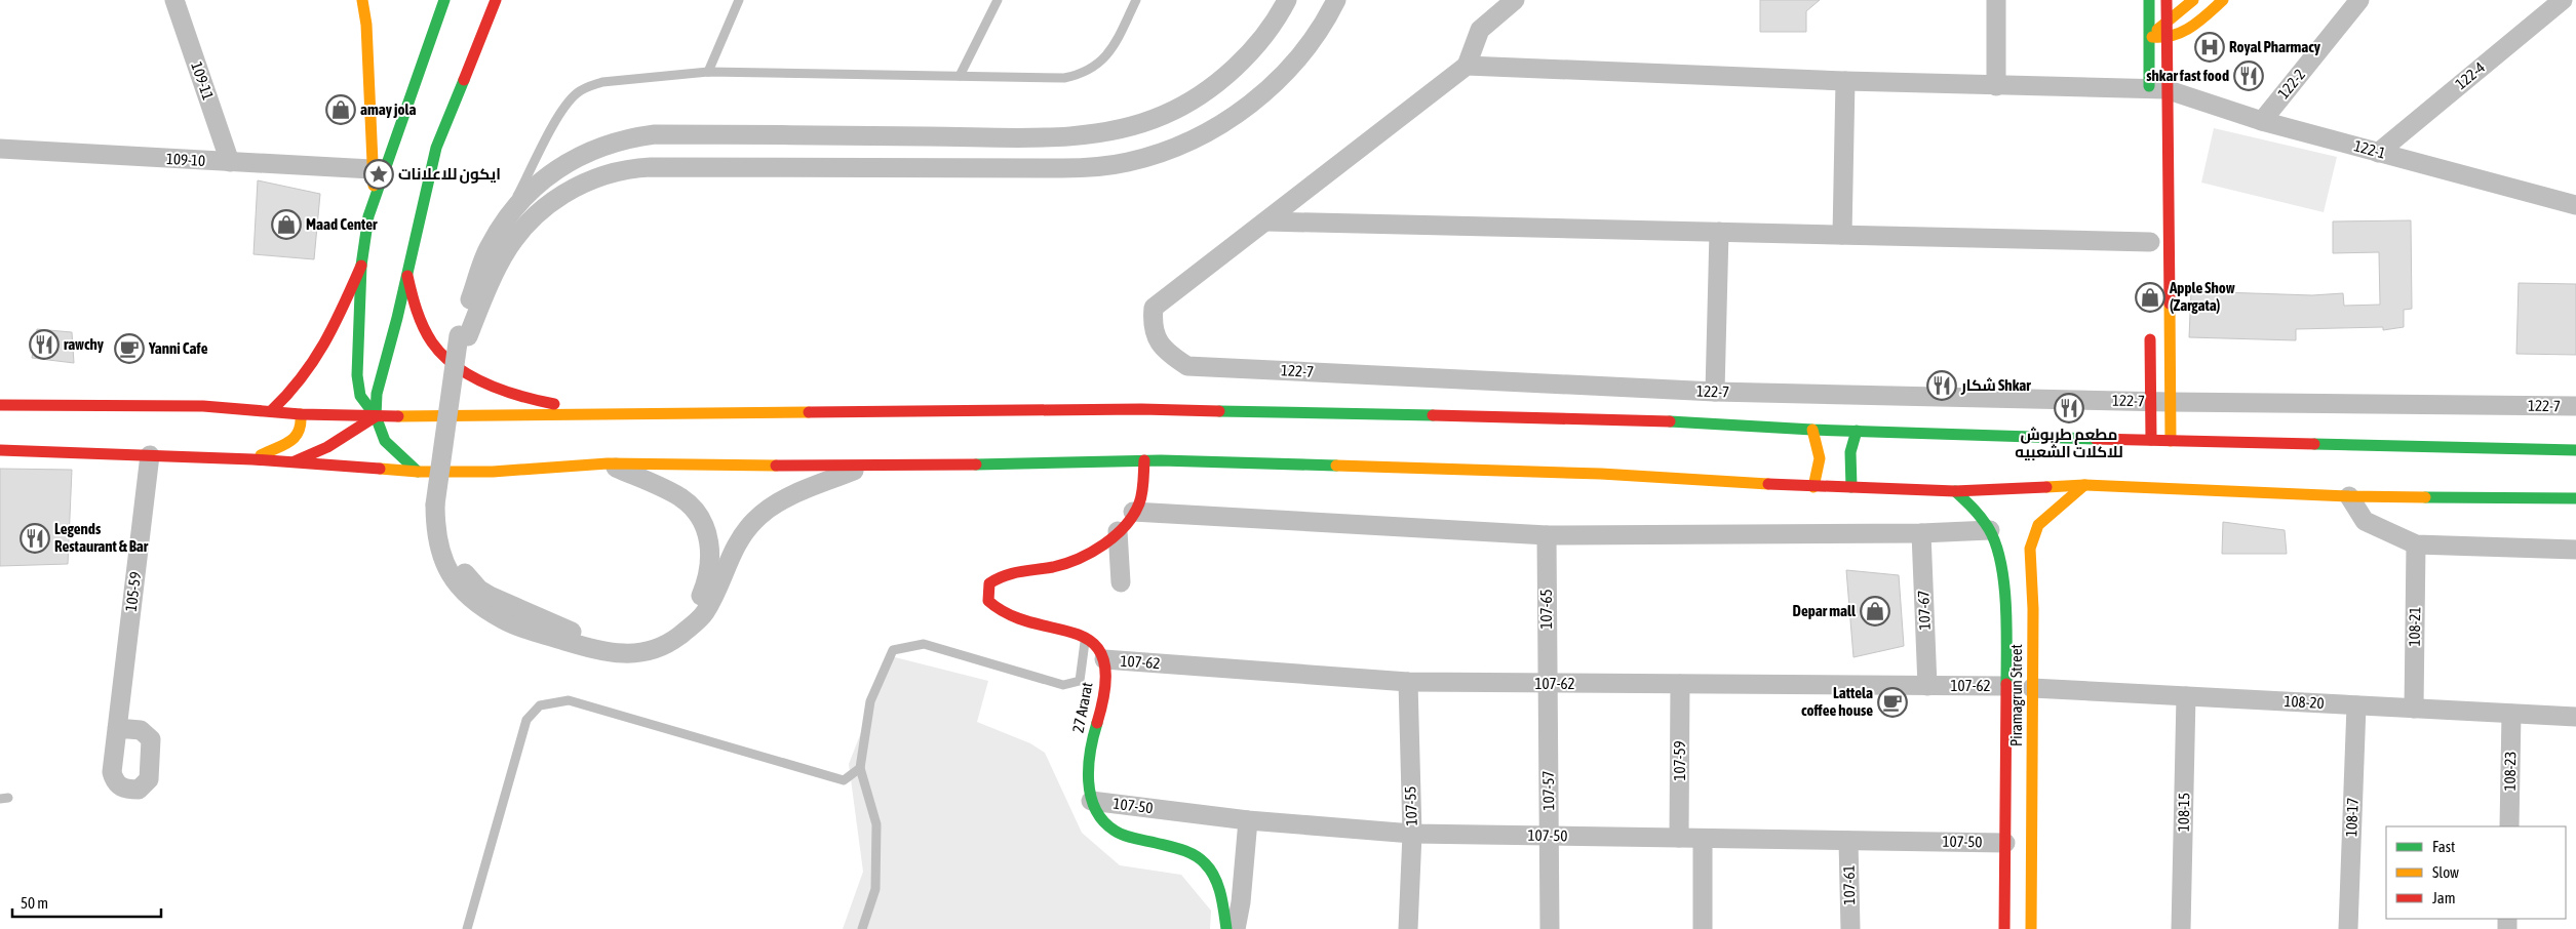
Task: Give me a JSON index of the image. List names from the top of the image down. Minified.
{"streets":{"main road":["Piramagrun Street","27 Ararat"],"street":["122-4","109-11","122-2","122-1","109-10","122-7","105-59","107-65","107-67","108-21","107-62","108-20","107-59","108-23","107-57","107-50","107-55","108-15","108-17","107-61"]},"crossings":[["122-4","122-1"],["109-11","109-10"],["122-2","122-1"],["107-65","107-62"],["107-65","107-57"],["107-67","107-62"],["108-21","108-20"],["107-62","Piramagrun Street"],["107-62","27 Ararat"],["107-62","107-59"],["107-62","107-57"],["107-62","107-55"],["Piramagrun Street","108-20"],["Piramagrun Street","107-50"],["108-20","108-23"],["108-20","108-15"],["108-20","108-17"],["27 Ararat","107-50"],["107-59","107-50"],["107-57","107-50"],["107-50","107-55"],["107-50","107-61"]],"places":{"hospital":["Royal Pharmacy"],"restaurant":["shkar fast food","rawchy","شکار Shkar","مطعم طربوش للاكلات الشعبيه","Legends Restaurant & Bar"],"shop":["amay jola","Maad Center","Apple Show (Zargata)","Depar mall"],"place":["ايكون للاعلانات"],"cafe":["Yanni Cafe","Lattela coffee house"]},"legend":["Fast","Slow","Jam"],"scale_bar":"50 m"}
